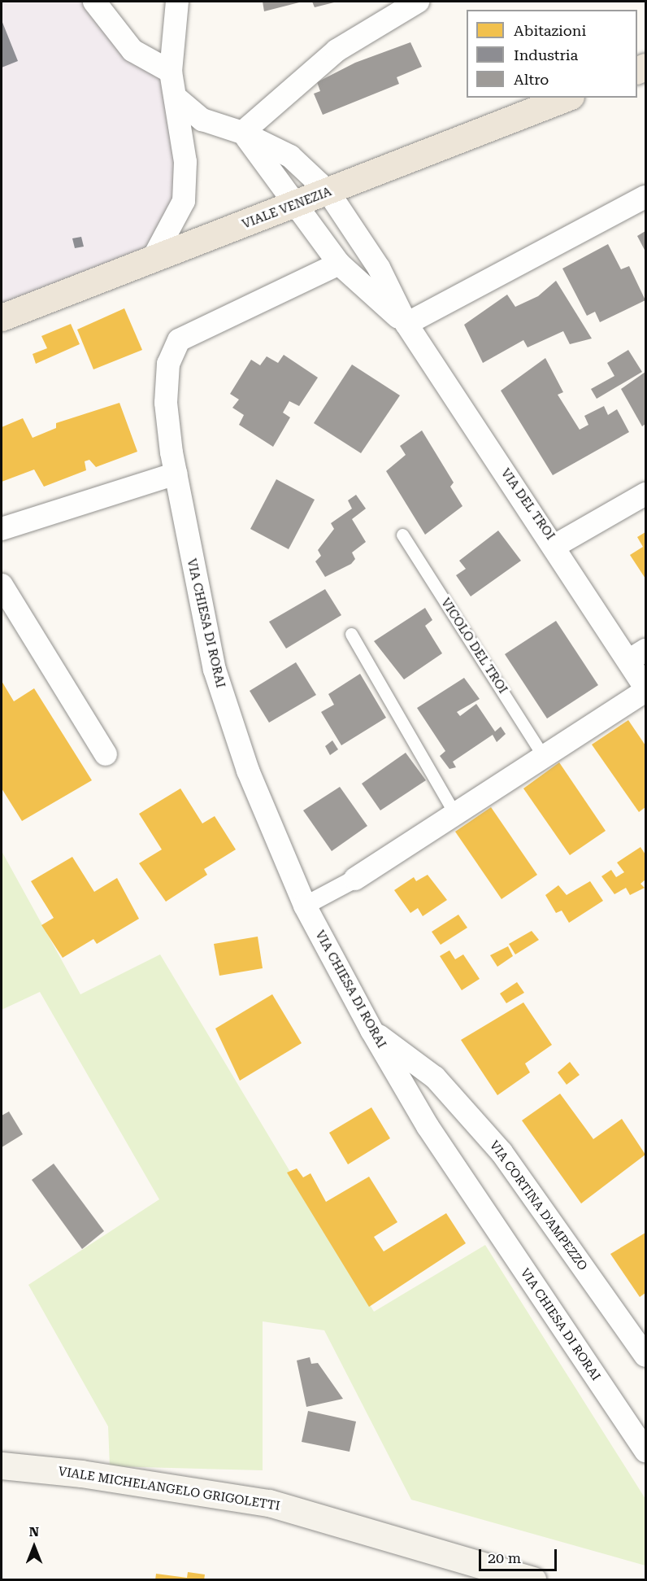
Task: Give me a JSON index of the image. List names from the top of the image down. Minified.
{"streets":{"main road":["VIALE VENEZIA","VIALE MICHELANGELO GRIGOLETTI"],"street":["VIA DEL TROI","VIA CHIESA DI RORAI","VIA CORTINA D'AMPEZZO"],"lane":["VICOLO DEL TROI"]},"crossings":[["VIALE VENEZIA","VIA DEL TROI"],["VIA DEL TROI","VIA CHIESA DI RORAI"],["VIA CHIESA DI RORAI","VIA CORTINA D'AMPEZZO"]],"legend":["Abitazioni","Industria","Altro"],"scale_bar":"20 m","north":"top"}
